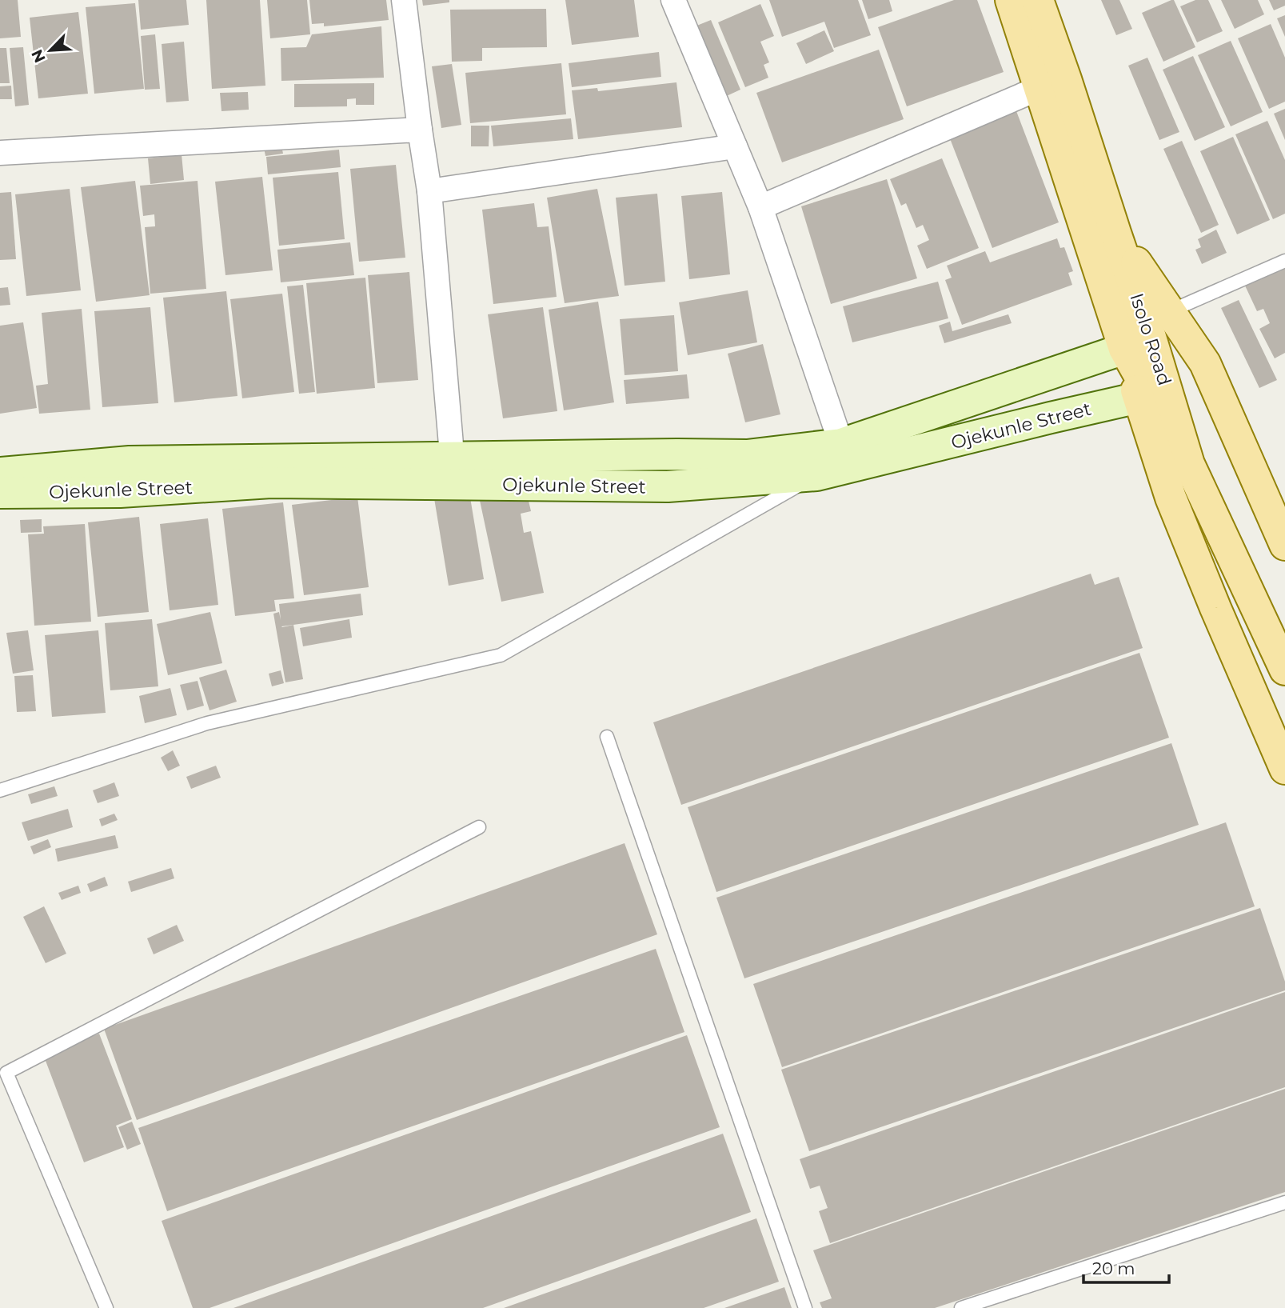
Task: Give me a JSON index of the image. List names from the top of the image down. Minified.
{"streets":{"main road":["Isolo Road"],"street":["Ojekunle Street"]},"scale_bar":"20 m","north":"bottom left"}
